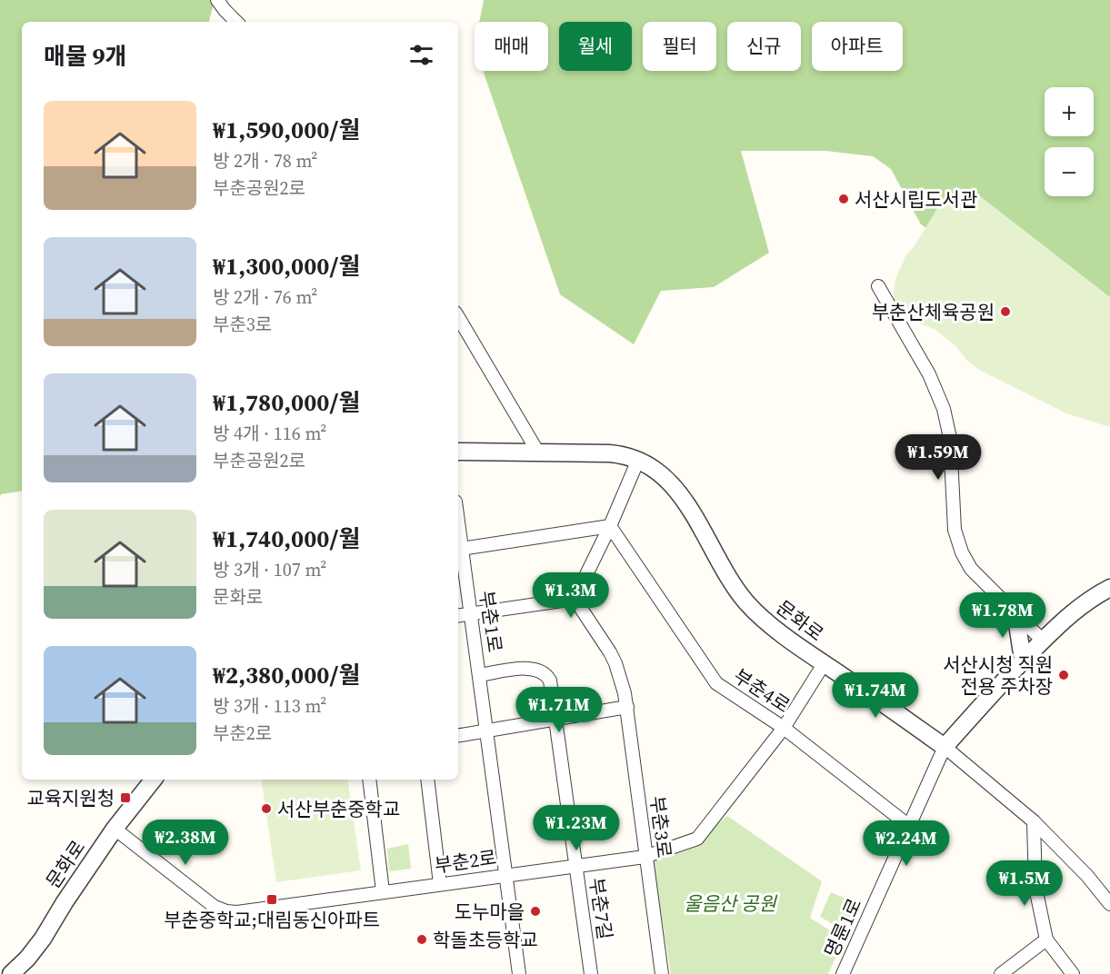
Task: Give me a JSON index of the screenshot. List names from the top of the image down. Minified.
{"streets":{"street":["문화로","부춘1로","부춘4로","부춘3로","부춘2로","부춘7길","명륜1로"]},"crossings":[["문화로","부춘2로"],["문화로","명륜1로"],["부춘1로","부춘2로"],["부춘1로","부춘7길"],["부춘4로","부춘2로"],["부춘4로","명륜1로"],["부춘3로","부춘2로"],["부춘2로","부춘7길"]],"parks":["울음산 공원"],"places":{"other":["서산시립도서관","부춘산체육공원","서산시청 직원 전용 주차장","서산부춘중학교","도누마을","학돌초등학교"],"transit":["교육지원청","부춘중학교;대림동신아파트"]},"page":{"chip":["매매","월세","필터","신규","아파트"],"heading":"매물 9개","map_buttons":["+","−"],"list":[{"name":"₩1,590,000/월","note":"방 2개 · 78 m² · 부춘공원2로"},{"name":"₩1,300,000/월","note":"방 2개 · 76 m² · 부춘3로"},{"name":"₩1,780,000/월","note":"방 4개 · 116 m² · 부춘공원2로"},{"name":"₩1,740,000/월","note":"방 3개 · 107 m² · 문화로"},{"name":"₩2,380,000/월","note":"방 3개 · 113 m² · 부춘2로"}],"price":["₩1.59M","₩1.3M","₩1.78M","₩1.74M","₩1.71M","₩1.23M","₩2.38M","₩2.24M","₩1.5M"]}}
